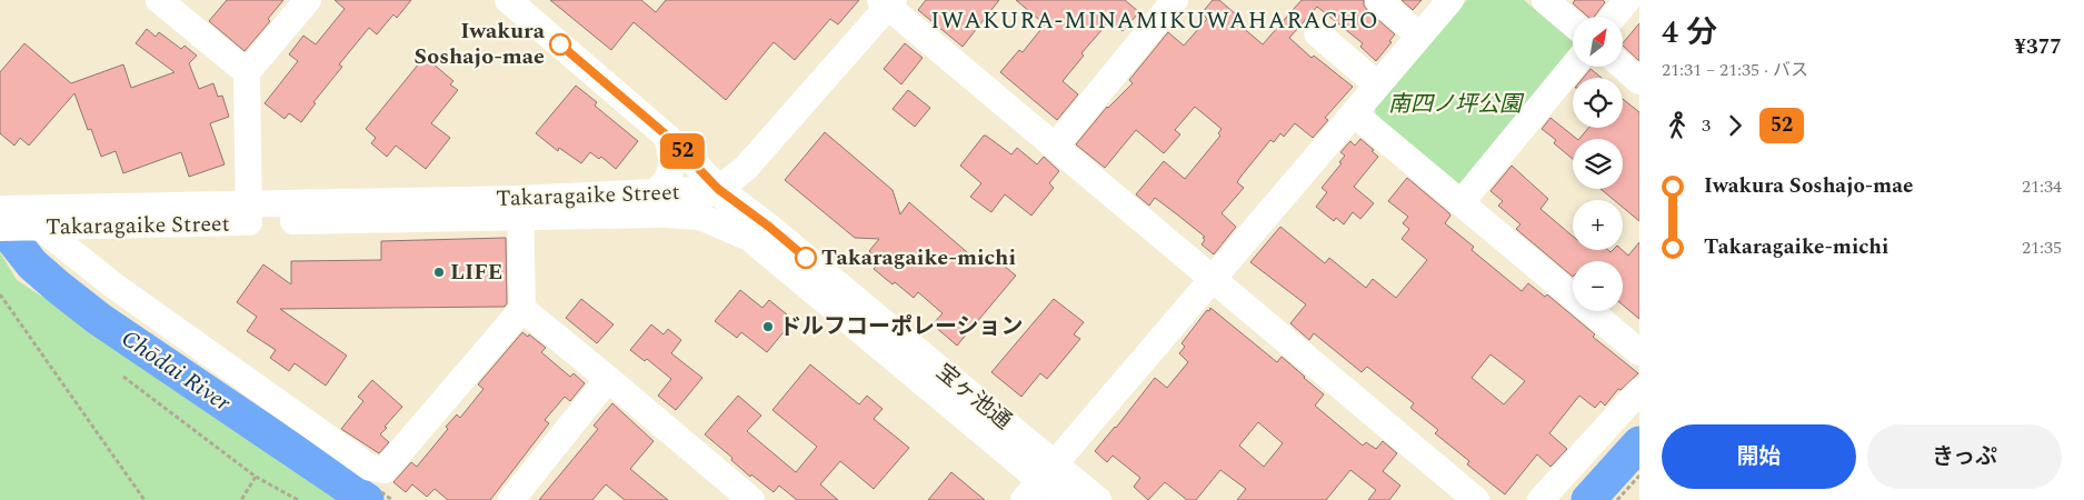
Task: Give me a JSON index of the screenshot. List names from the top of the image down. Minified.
{"streets":{"street":["Takaragaike Street","宝ヶ池通"]},"crossings":[["Takaragaike Street","宝ヶ池通"]],"districts":["IWAKURA-MINAMIKUWAHARACHO"],"water":["Chōdai River"],"parks":["南四ノ坪公園"],"places":["Iwakura Soshajo-mae","Takaragaike-michi","LIFE","ドルフコーポレーション"],"lines":["bus line 52"],"north":"top right","page":{"on_map":"52","heading":["4 分","21:31 – 21:35 · バス","¥377"],"map_buttons":["+","−"],"legs":["3","52"],"list":[{"name":"Iwakura Soshajo-mae","value":"21:34"},{"name":"Takaragaike-michi","value":"21:35"}],"buttons":["開始","きっぷ"]}}
